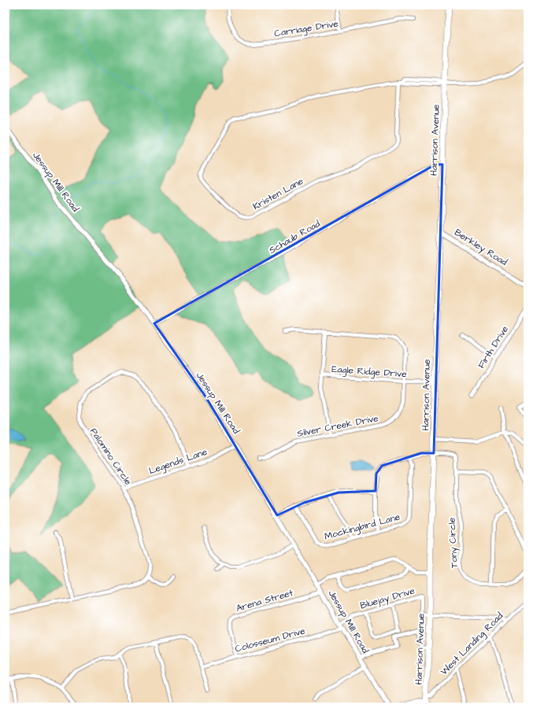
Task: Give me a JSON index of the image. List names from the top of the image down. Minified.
{"streets":{"main road":["Harrison Avenue"],"street":["Carriage Drive","Jessup Mill Road","Kristen Lane","Schaub Road","Berkley Road","Firth Drive","Eagle Ridge Drive","Silver Creek Drive","Palomino Circle","Legends Lane","Mockingbird Lane","Tony Circle","Bluejay Drive","Arena Street","Colosseum Drive","West Landing Road"]},"crossings":[["Harrison Avenue","Kristen Lane"],["Harrison Avenue","Schaub Road"],["Harrison Avenue","Berkley Road"],["Harrison Avenue","Eagle Ridge Drive"],["Harrison Avenue","Tony Circle"],["Harrison Avenue","West Landing Road"],["Jessup Mill Road","Schaub Road"],["Jessup Mill Road","Legends Lane"],["Jessup Mill Road","Bluejay Drive"],["Jessup Mill Road","Arena Street"],["Jessup Mill Road","Colosseum Drive"],["Eagle Ridge Drive","Silver Creek Drive"],["Palomino Circle","Legends Lane"],["Bluejay Drive","Colosseum Drive"],["Arena Street","Colosseum Drive"]]}
